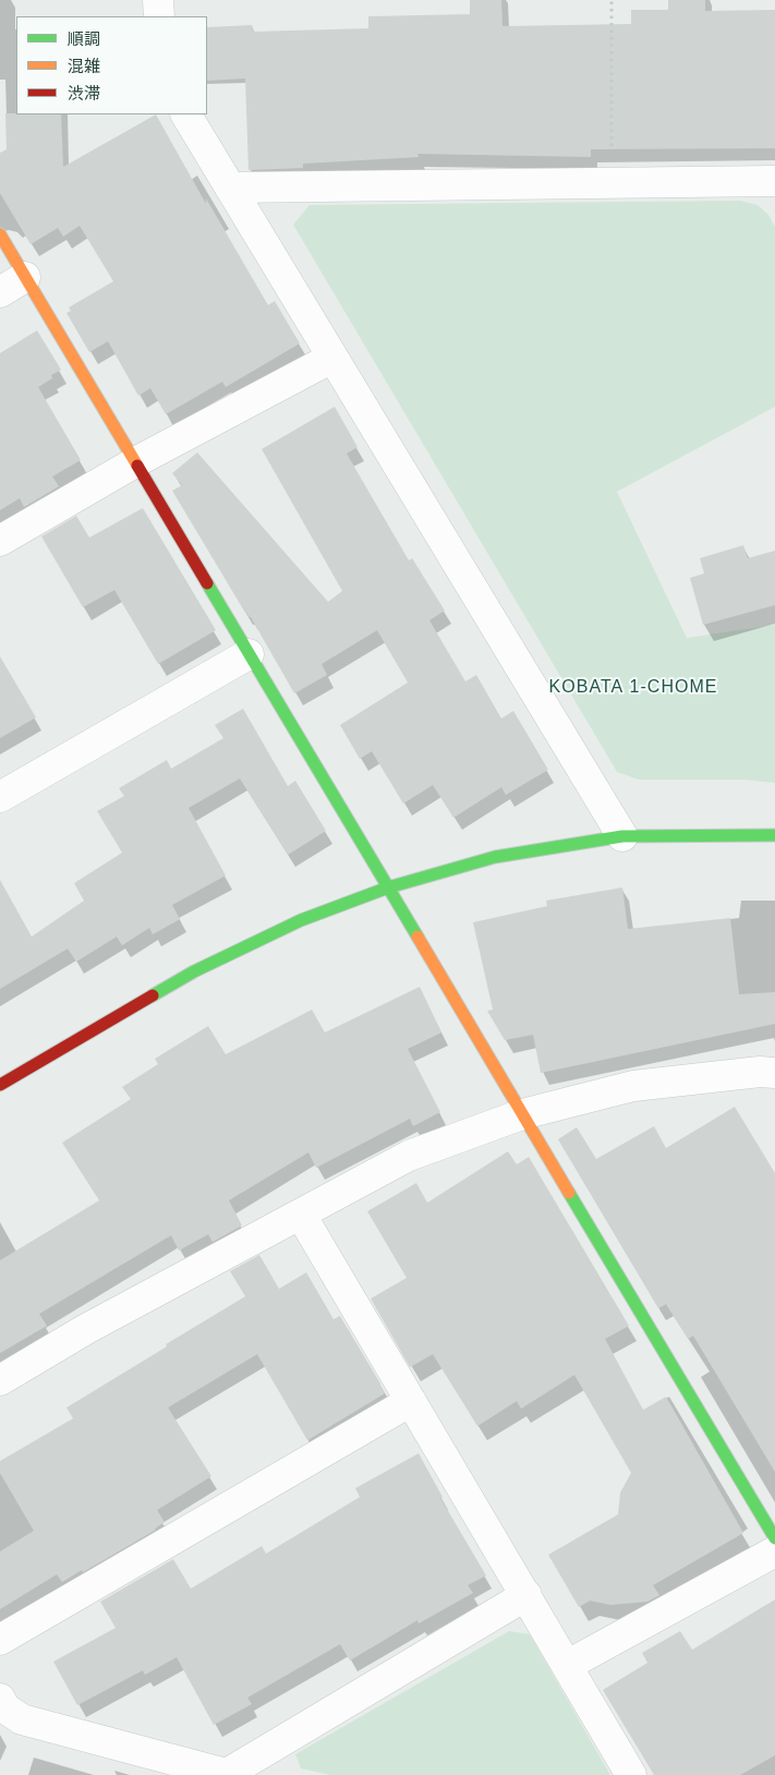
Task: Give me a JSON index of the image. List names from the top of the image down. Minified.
{"districts":["KOBATA 1-CHOME"],"legend":["順調","混雑","渋滞"]}
